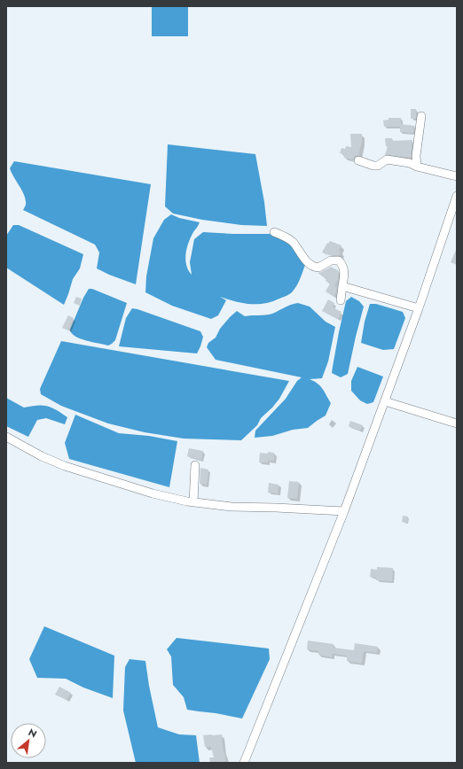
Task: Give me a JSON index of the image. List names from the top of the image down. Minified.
{"north":"top right"}
